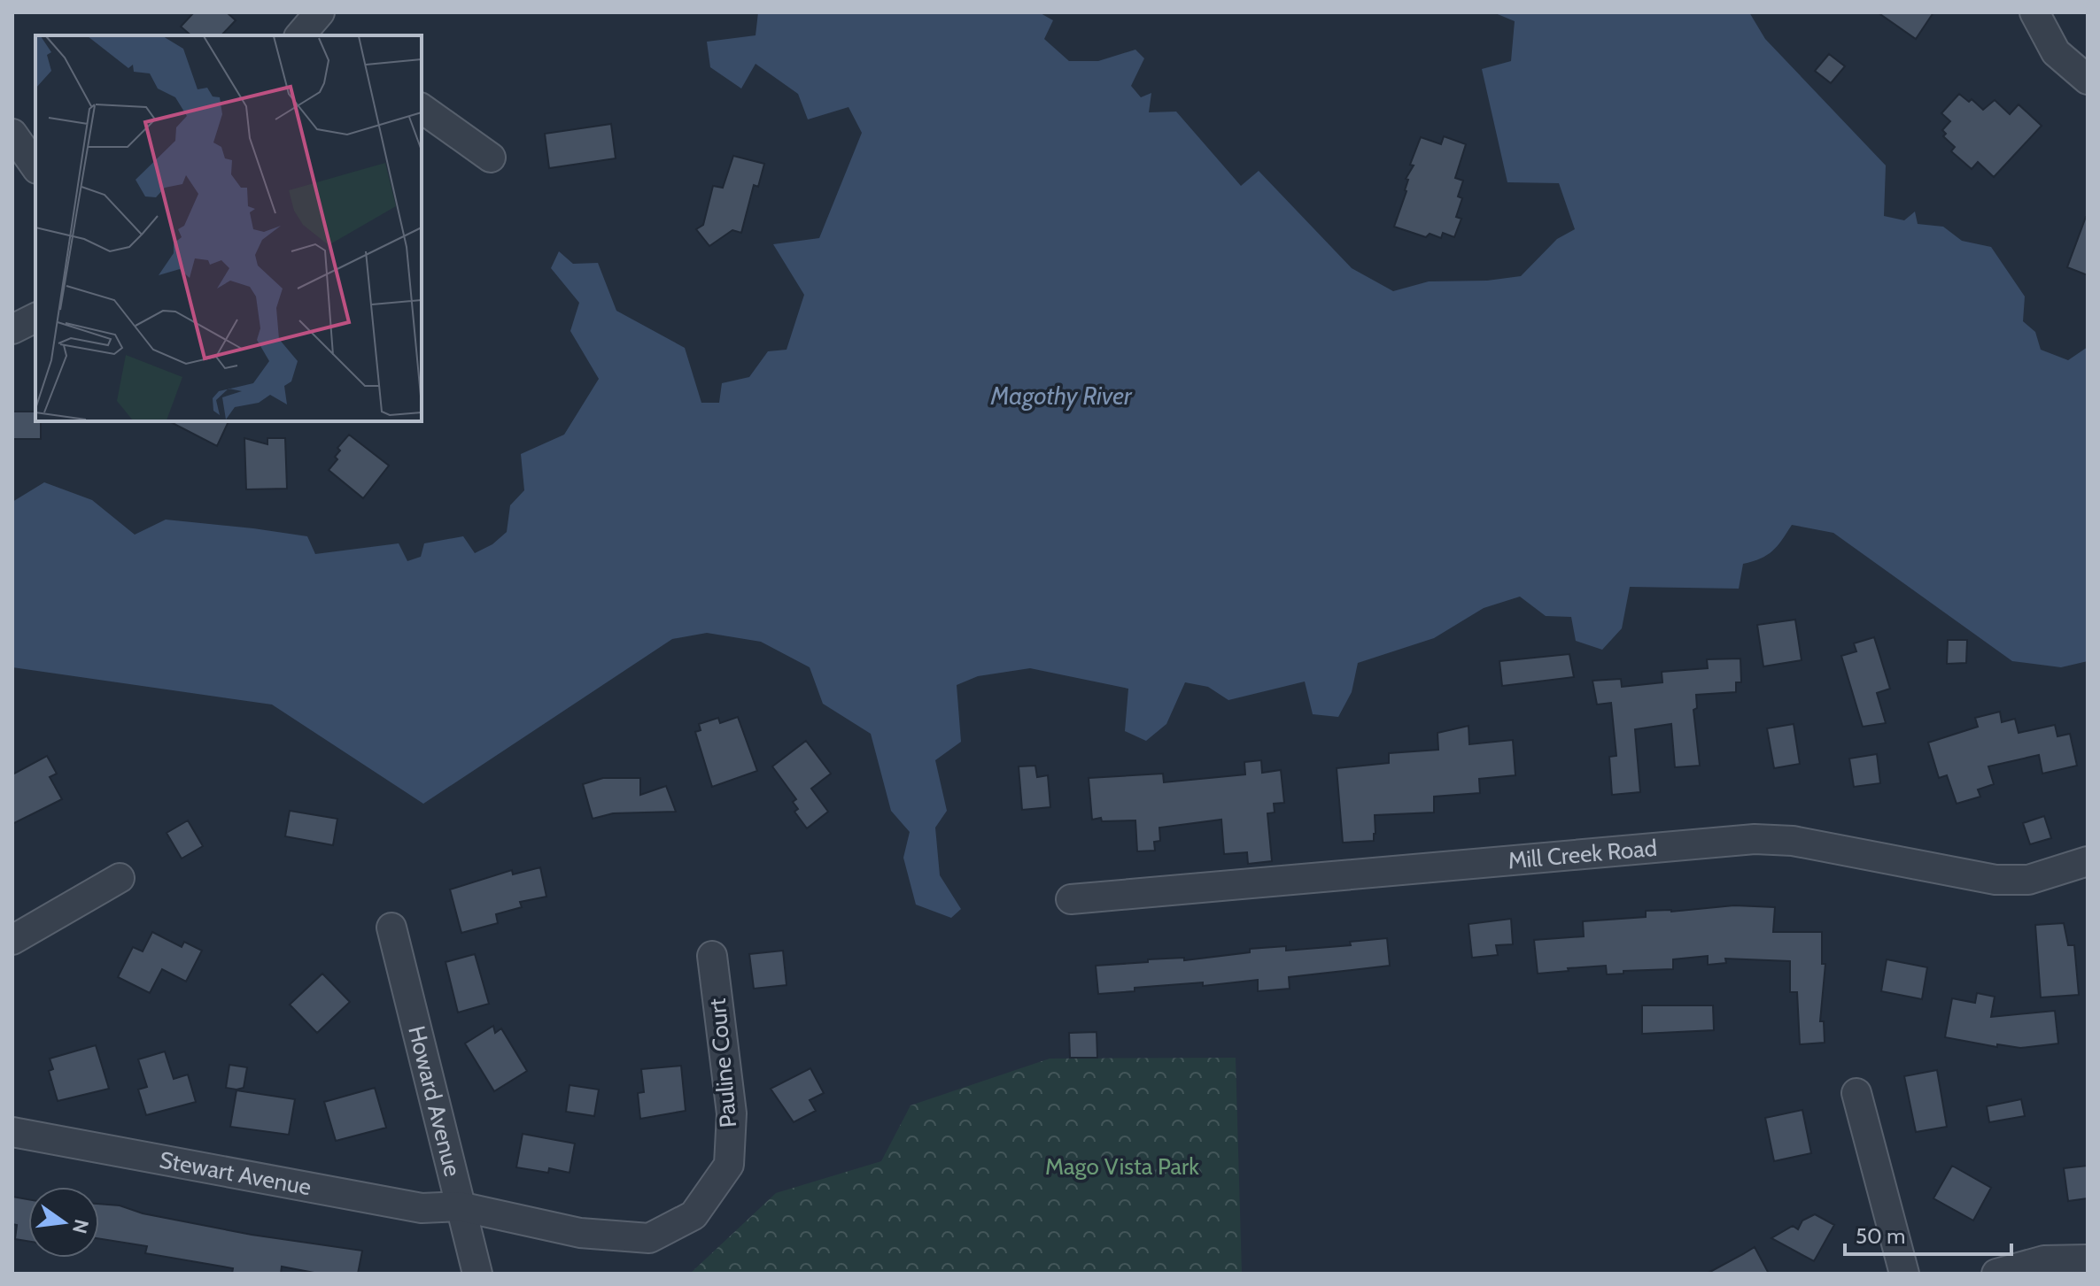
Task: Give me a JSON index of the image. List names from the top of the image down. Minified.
{"streets":{"street":["Mill Creek Road","Pauline Court","Howard Avenue","Stewart Avenue"]},"crossings":[["Pauline Court","Howard Avenue"],["Pauline Court","Stewart Avenue"],["Howard Avenue","Stewart Avenue"]],"water":["Magothy River"],"parks":["Mago Vista Park"],"scale_bar":"50 m","north":"right"}
